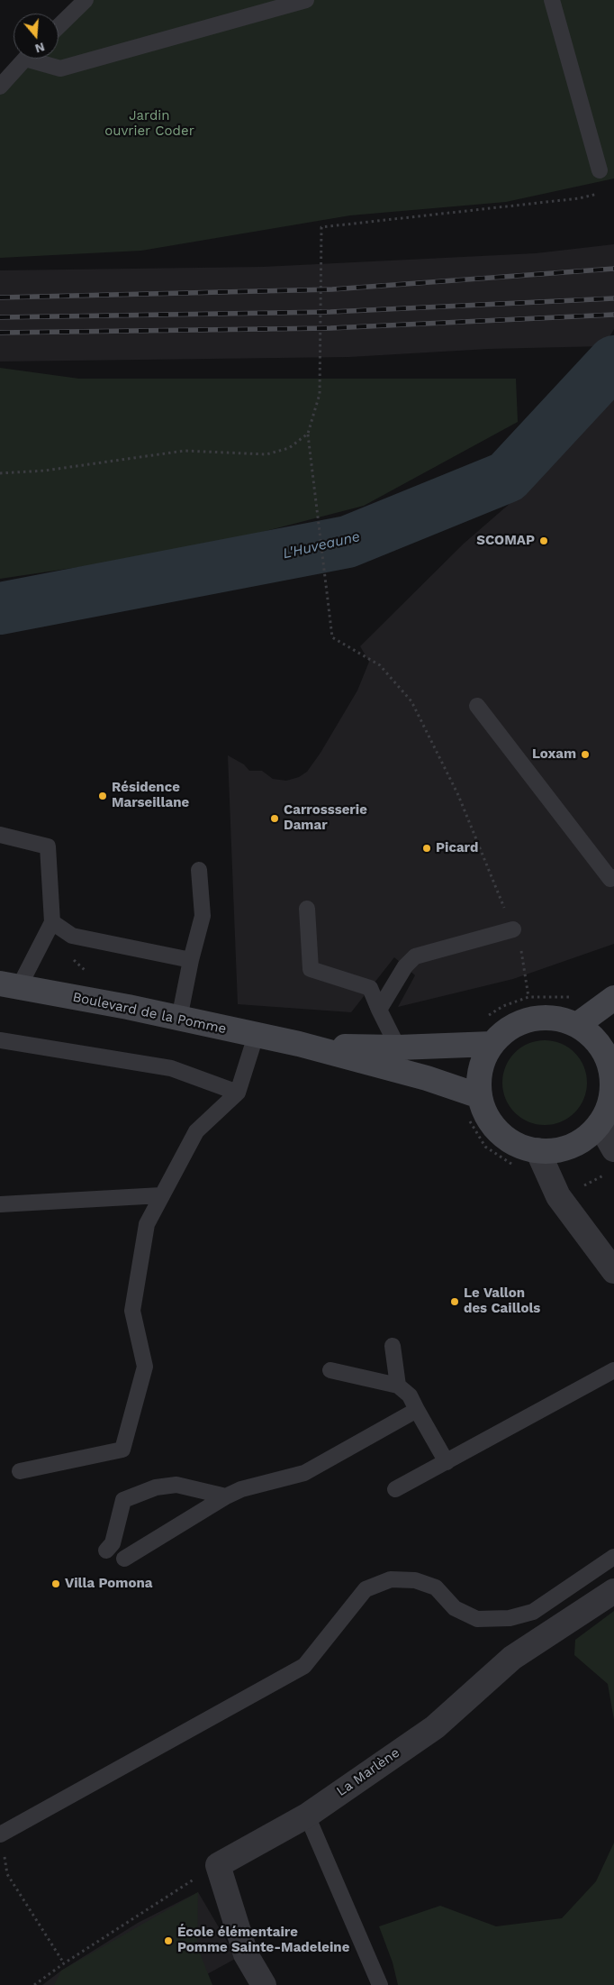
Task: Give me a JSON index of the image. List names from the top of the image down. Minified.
{"streets":{"main road":["Boulevard de la Pomme"],"street":["La Marlène"]},"water":["L'Huveaune"],"parks":["Jardin ouvrier Coder"],"places":["SCOMAP","Loxam","Résidence Marseillane","Carrossserie Damar","Picard","Le Vallon des Caillols","Villa Pomona","École élémentaire Pomme Sainte-Madeleine"],"north":"bottom"}
